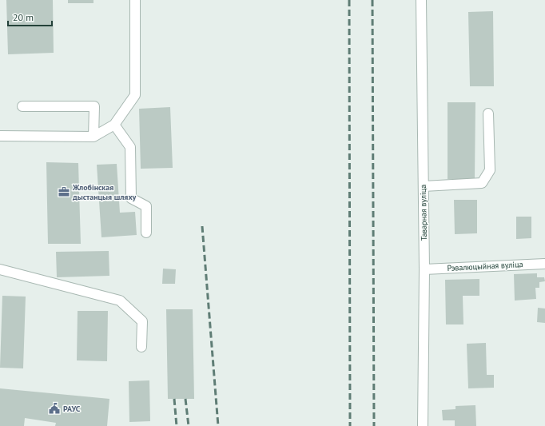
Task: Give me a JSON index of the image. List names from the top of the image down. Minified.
{"streets":{"street":["Таварная вуліца","Рэвалюцыйная вуліца"]},"crossings":[["Таварная вуліца","Рэвалюцыйная вуліца"]],"places":{"office":["Жлобінская дыстанцыя шляху"],"public building":["РАУС"]},"scale_bar":"20 m"}
